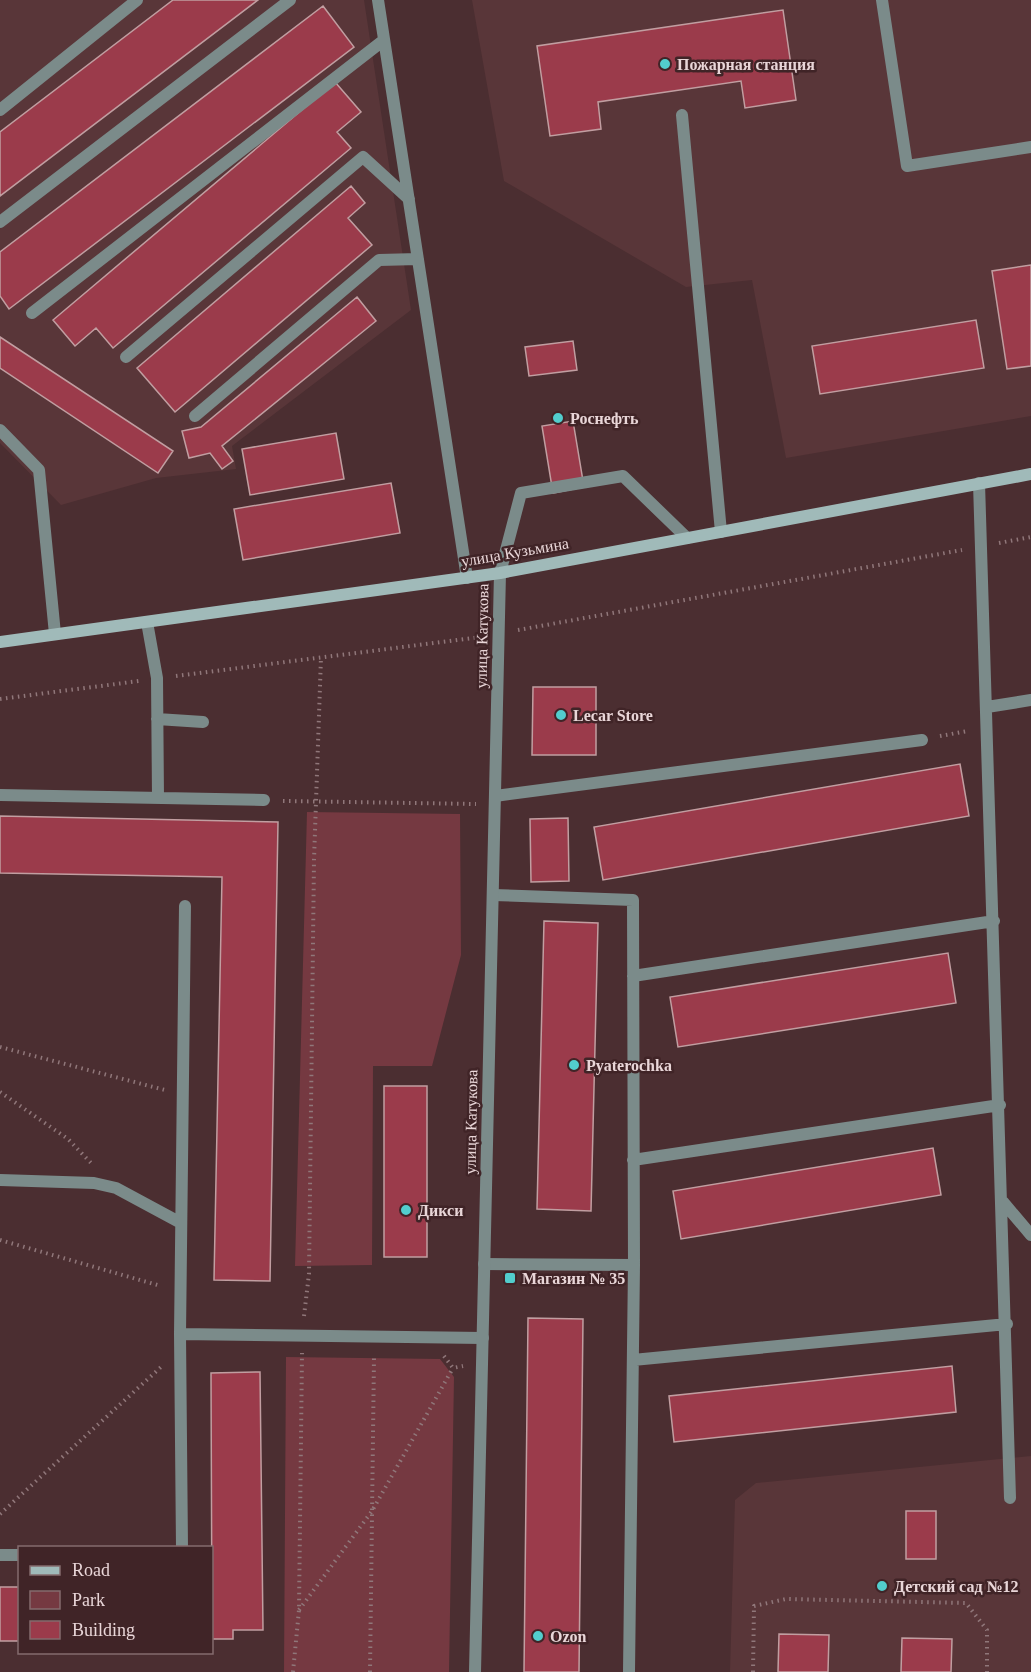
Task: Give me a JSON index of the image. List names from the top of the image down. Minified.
{"streets":{"main road":["улица Кузьмина"],"street":["улица Катукова"]},"crossings":[["улица Кузьмина","улица Катукова"]],"places":{"other":["Пожарная станция","Роснефть","Lecar Store","Pyaterochka","Дикси","Детский сад №12","Ozon"],"transit":["Магазин № 35"]},"legend":["Road","Park","Building"]}
